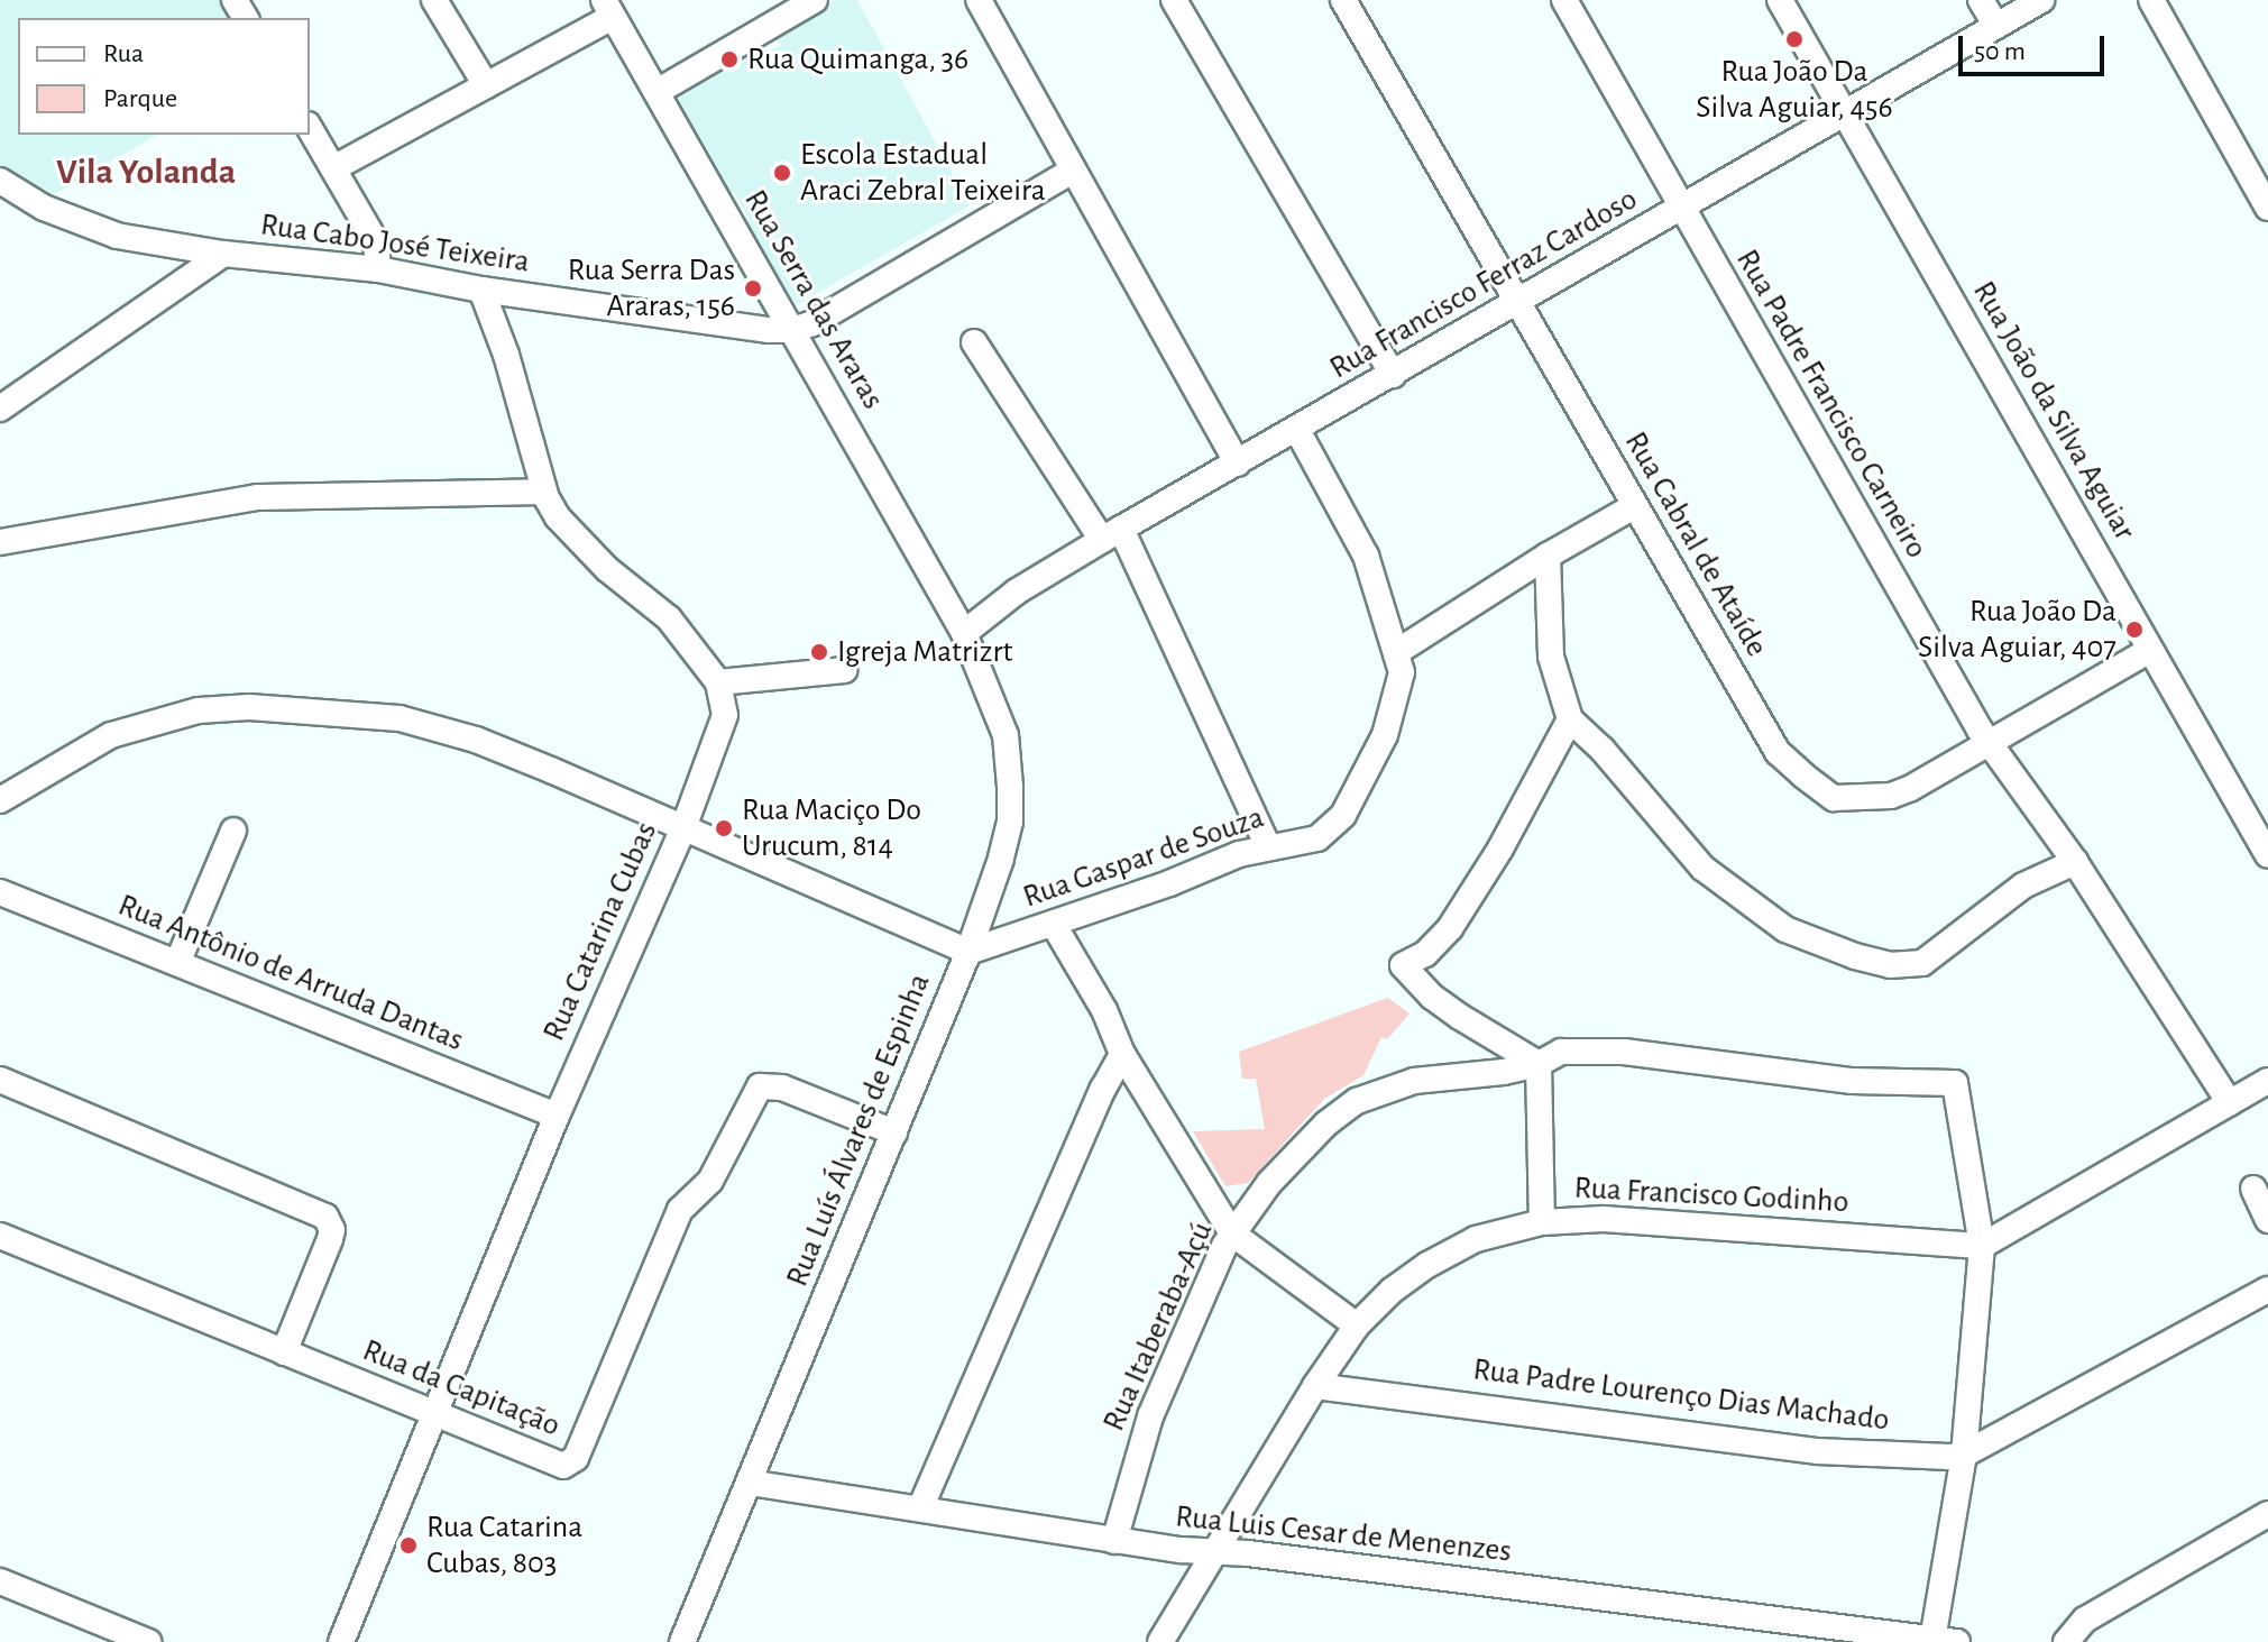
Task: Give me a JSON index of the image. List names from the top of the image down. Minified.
{"streets":{"street":["Rua Cabo José Teixeira","Rua Francisco Ferraz Cardoso","Rua Serra das Araras","Rua Padre Francisco Carneiro","Rua João da Silva Aguiar","Rua Cabral de Ataíde","Rua Gaspar de Souza","Rua Catarina Cubas","Rua Antônio de Arruda Dantas","Rua Luís Álvares de Espinha","Rua Francisco Godinho","Rua Itaberaba-Açú","Rua da Capitação","Rua Padre Lourenço Dias Machado","Rua Luis Cesar de Menenzes"]},"crossings":[["Rua Cabo José Teixeira","Rua Serra das Araras"],["Rua Francisco Ferraz Cardoso","Rua Serra das Araras"],["Rua Francisco Ferraz Cardoso","Rua Padre Francisco Carneiro"],["Rua Francisco Ferraz Cardoso","Rua João da Silva Aguiar"],["Rua Francisco Ferraz Cardoso","Rua Cabral de Ataíde"],["Rua Francisco Ferraz Cardoso","Rua Gaspar de Souza"],["Rua Francisco Ferraz Cardoso","Rua Luís Álvares de Espinha"],["Rua Serra das Araras","Rua Luís Álvares de Espinha"],["Rua Padre Francisco Carneiro","Rua Cabral de Ataíde"],["Rua João da Silva Aguiar","Rua Cabral de Ataíde"],["Rua Gaspar de Souza","Rua Luís Álvares de Espinha"],["Rua Catarina Cubas","Rua Antônio de Arruda Dantas"],["Rua Catarina Cubas","Rua da Capitação"],["Rua Luís Álvares de Espinha","Rua da Capitação"],["Rua Luís Álvares de Espinha","Rua Luis Cesar de Menenzes"],["Rua Francisco Godinho","Rua Itaberaba-Açú"],["Rua Francisco Godinho","Rua Padre Lourenço Dias Machado"],["Rua Francisco Godinho","Rua Luis Cesar de Menenzes"],["Rua Itaberaba-Açú","Rua Luis Cesar de Menenzes"]],"districts":["Vila Yolanda"],"places":["Rua João Da Silva Aguiar, 456","Rua Quimanga, 36","Escola Estadual Araci Zebral Teixeira","Rua Serra Das Araras, 156","Rua João Da Silva Aguiar, 407","Igreja Matrizrt","Rua Maciço Do Urucum, 814","Rua Catarina Cubas, 803"],"legend":["Rua","Parque"],"scale_bar":"50 m"}
